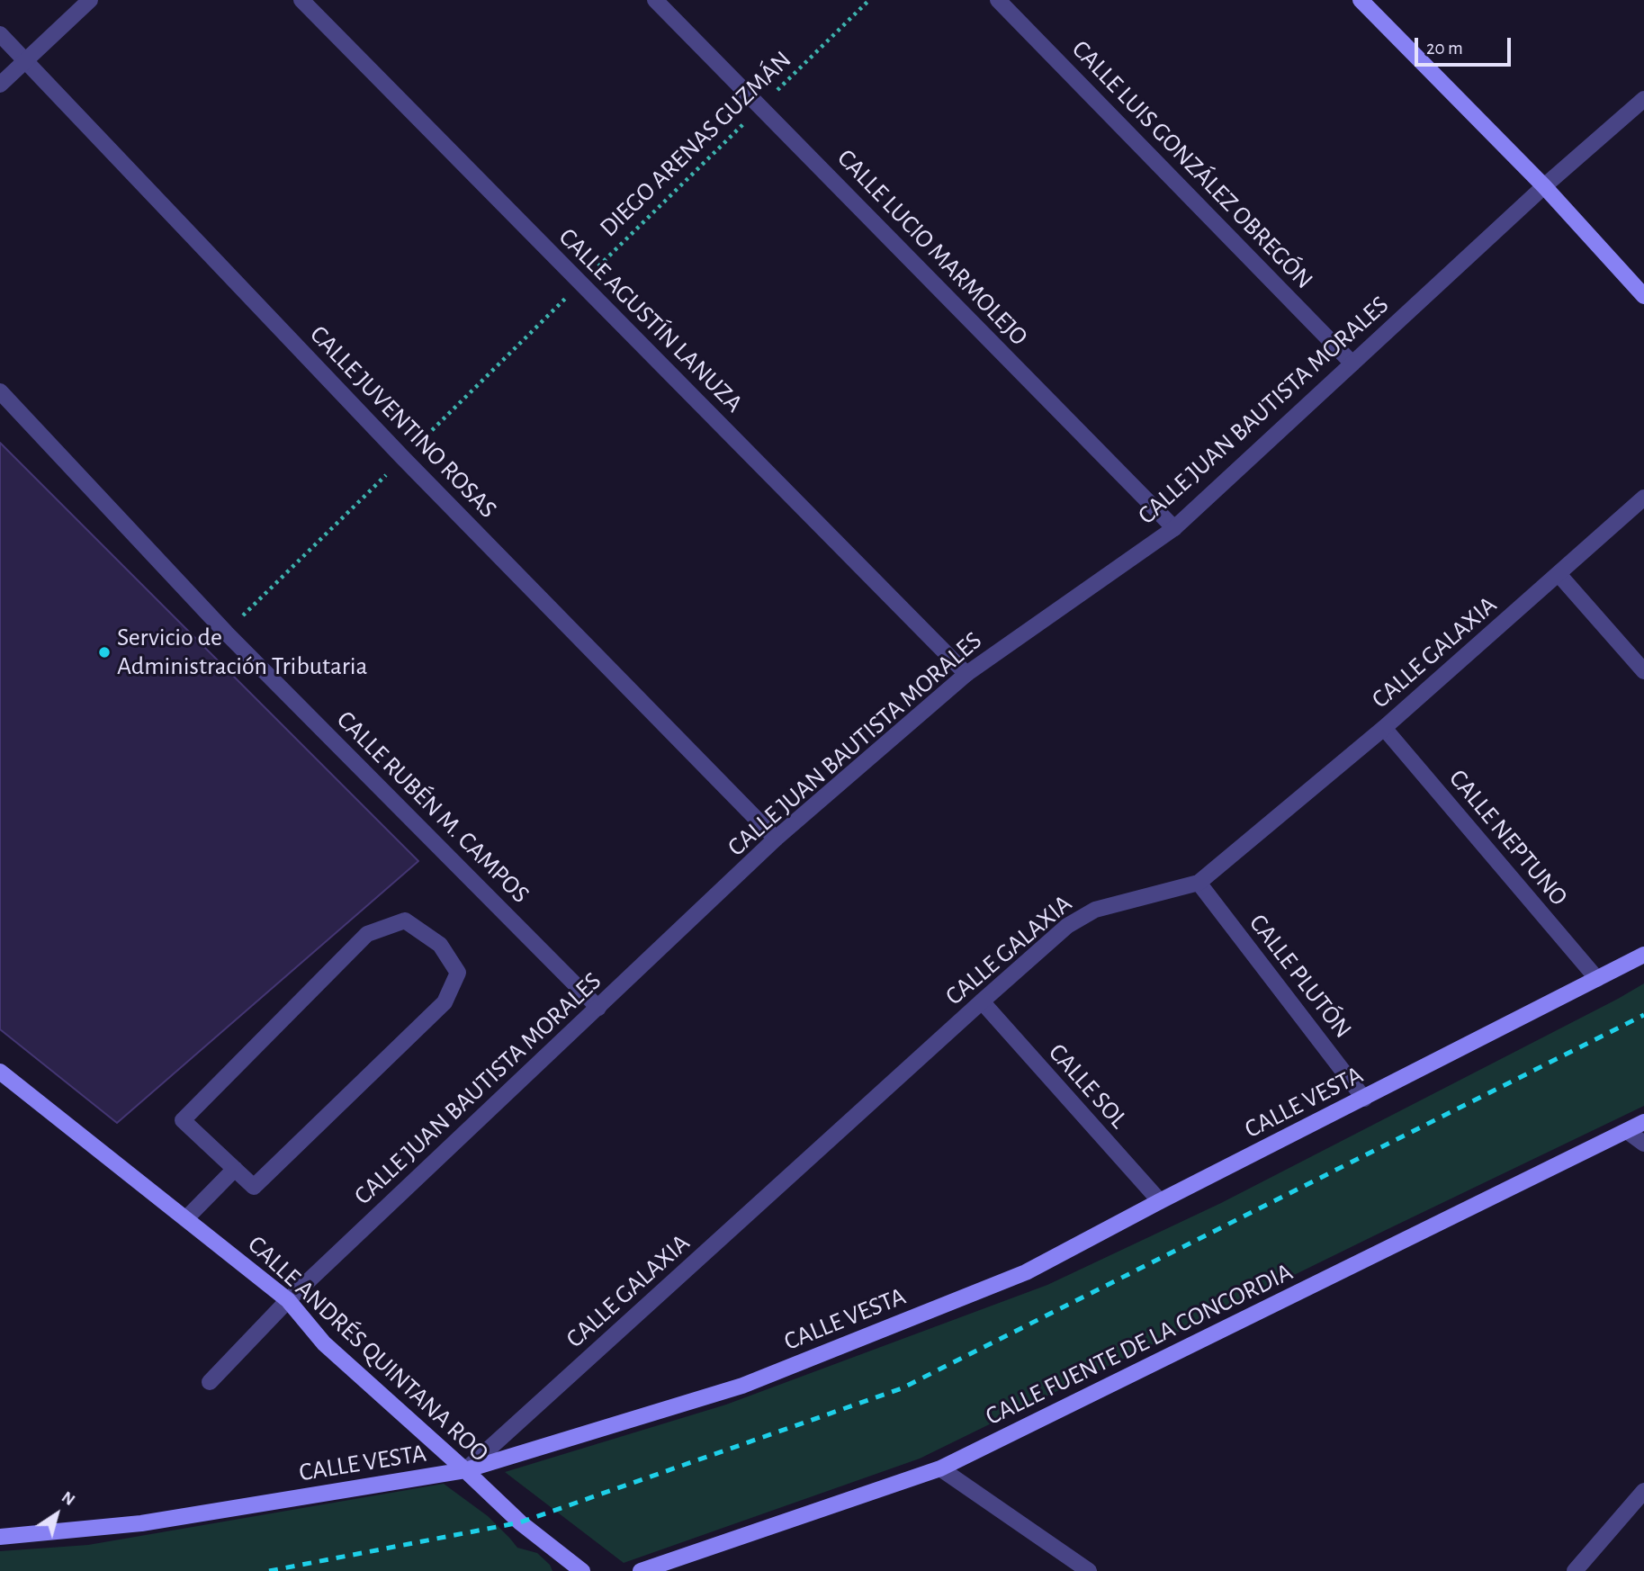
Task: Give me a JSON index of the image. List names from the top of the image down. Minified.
{"streets":{"main road":["CALLE VESTA","CALLE FUENTE DE LA CONCORDIA","CALLE ANDRÉS QUINTANA ROO"],"street":["CALLE LUIS GONZÁLEZ OBREGÓN","CALLE LUCIO MARMOLEJO","CALLE AGUSTÍN LANUZA","CALLE JUAN BAUTISTA MORALES","CALLE JUVENTINO ROSAS","CALLE GALAXIA","CALLE RUBÉN M. CAMPOS","CALLE NEPTUNO","CALLE PLUTÓN","CALLE SOL"],"path":["DIEGO ARENAS GUZMÁN"]},"crossings":[["DIEGO ARENAS GUZMÁN","CALLE LUCIO MARMOLEJO"],["DIEGO ARENAS GUZMÁN","CALLE AGUSTÍN LANUZA"],["DIEGO ARENAS GUZMÁN","CALLE JUVENTINO ROSAS"],["DIEGO ARENAS GUZMÁN","CALLE RUBÉN M. CAMPOS"],["CALLE LUIS GONZÁLEZ OBREGÓN","CALLE JUAN BAUTISTA MORALES"],["CALLE LUCIO MARMOLEJO","CALLE JUAN BAUTISTA MORALES"],["CALLE AGUSTÍN LANUZA","CALLE JUAN BAUTISTA MORALES"],["CALLE JUAN BAUTISTA MORALES","CALLE JUVENTINO ROSAS"],["CALLE JUAN BAUTISTA MORALES","CALLE RUBÉN M. CAMPOS"],["CALLE JUAN BAUTISTA MORALES","CALLE ANDRÉS QUINTANA ROO"],["CALLE GALAXIA","CALLE NEPTUNO"],["CALLE GALAXIA","CALLE PLUTÓN"],["CALLE GALAXIA","CALLE SOL"],["CALLE GALAXIA","CALLE VESTA"],["CALLE GALAXIA","CALLE ANDRÉS QUINTANA ROO"],["CALLE NEPTUNO","CALLE VESTA"],["CALLE PLUTÓN","CALLE VESTA"],["CALLE SOL","CALLE VESTA"],["CALLE VESTA","CALLE ANDRÉS QUINTANA ROO"]],"places":["Servicio de Administración Tributaria"],"scale_bar":"20 m","north":"top right"}
